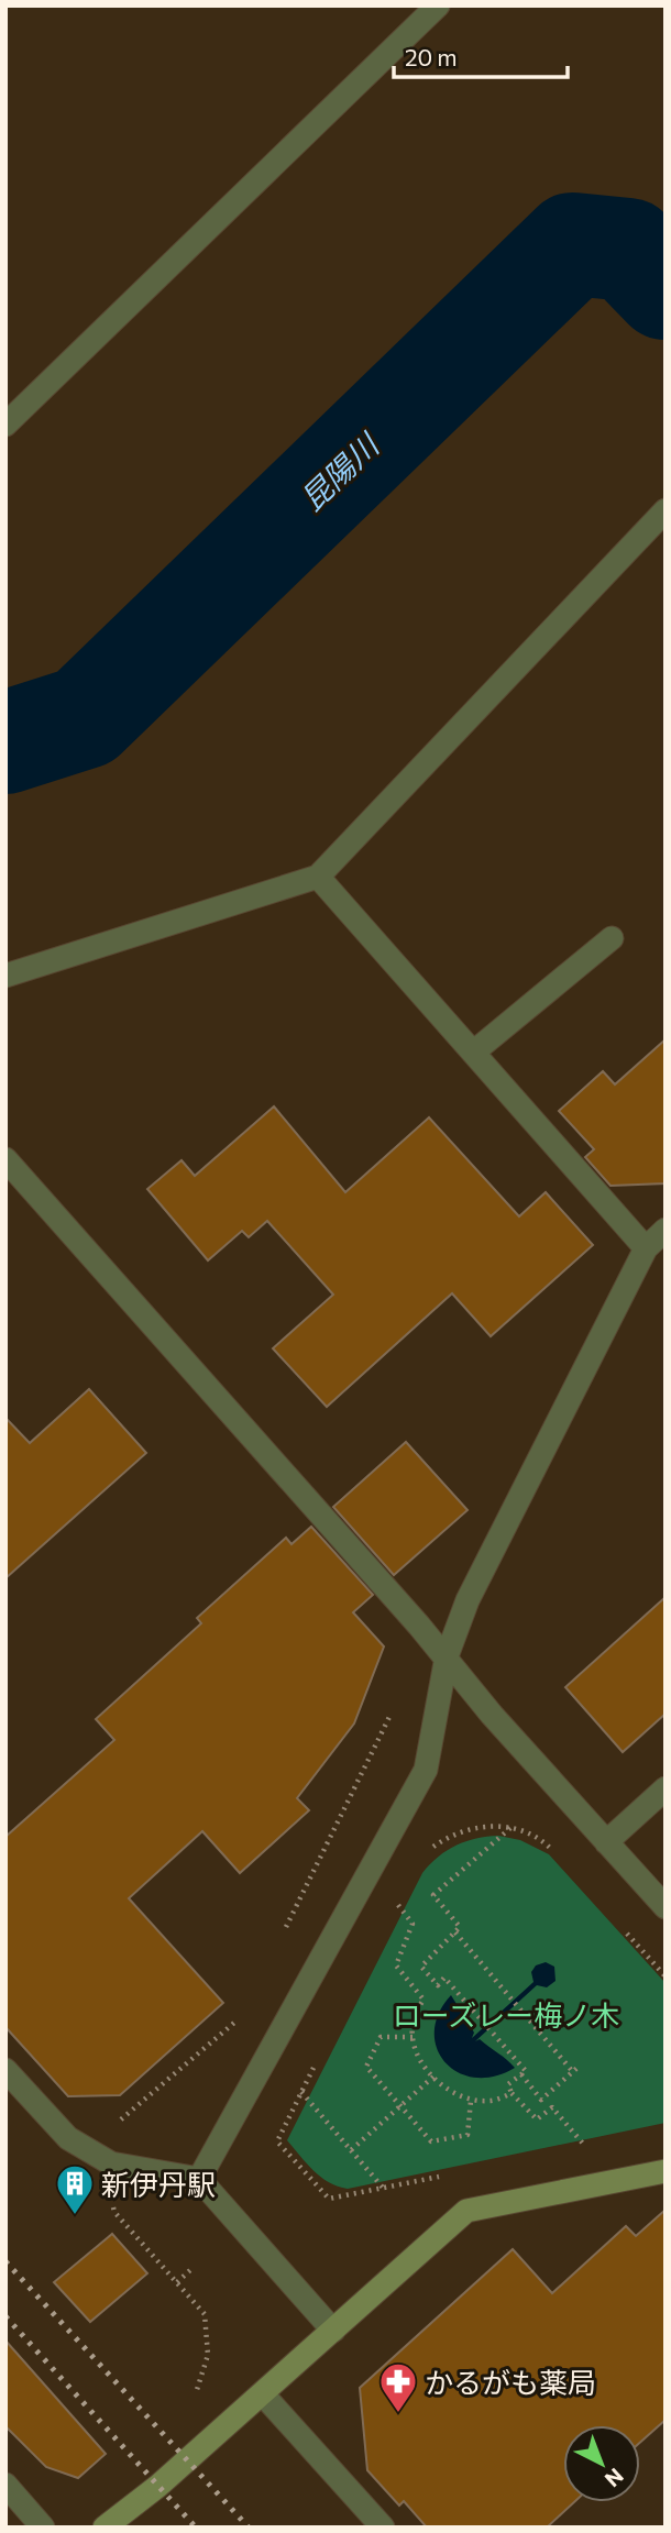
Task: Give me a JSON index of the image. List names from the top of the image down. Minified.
{"water":["昆陽川"],"parks":["ローズレー梅ノ木"],"places":{"building":["新伊丹駅"],"pharmacy":["かるがも薬局"]},"scale_bar":"20 m","north":"bottom right"}
